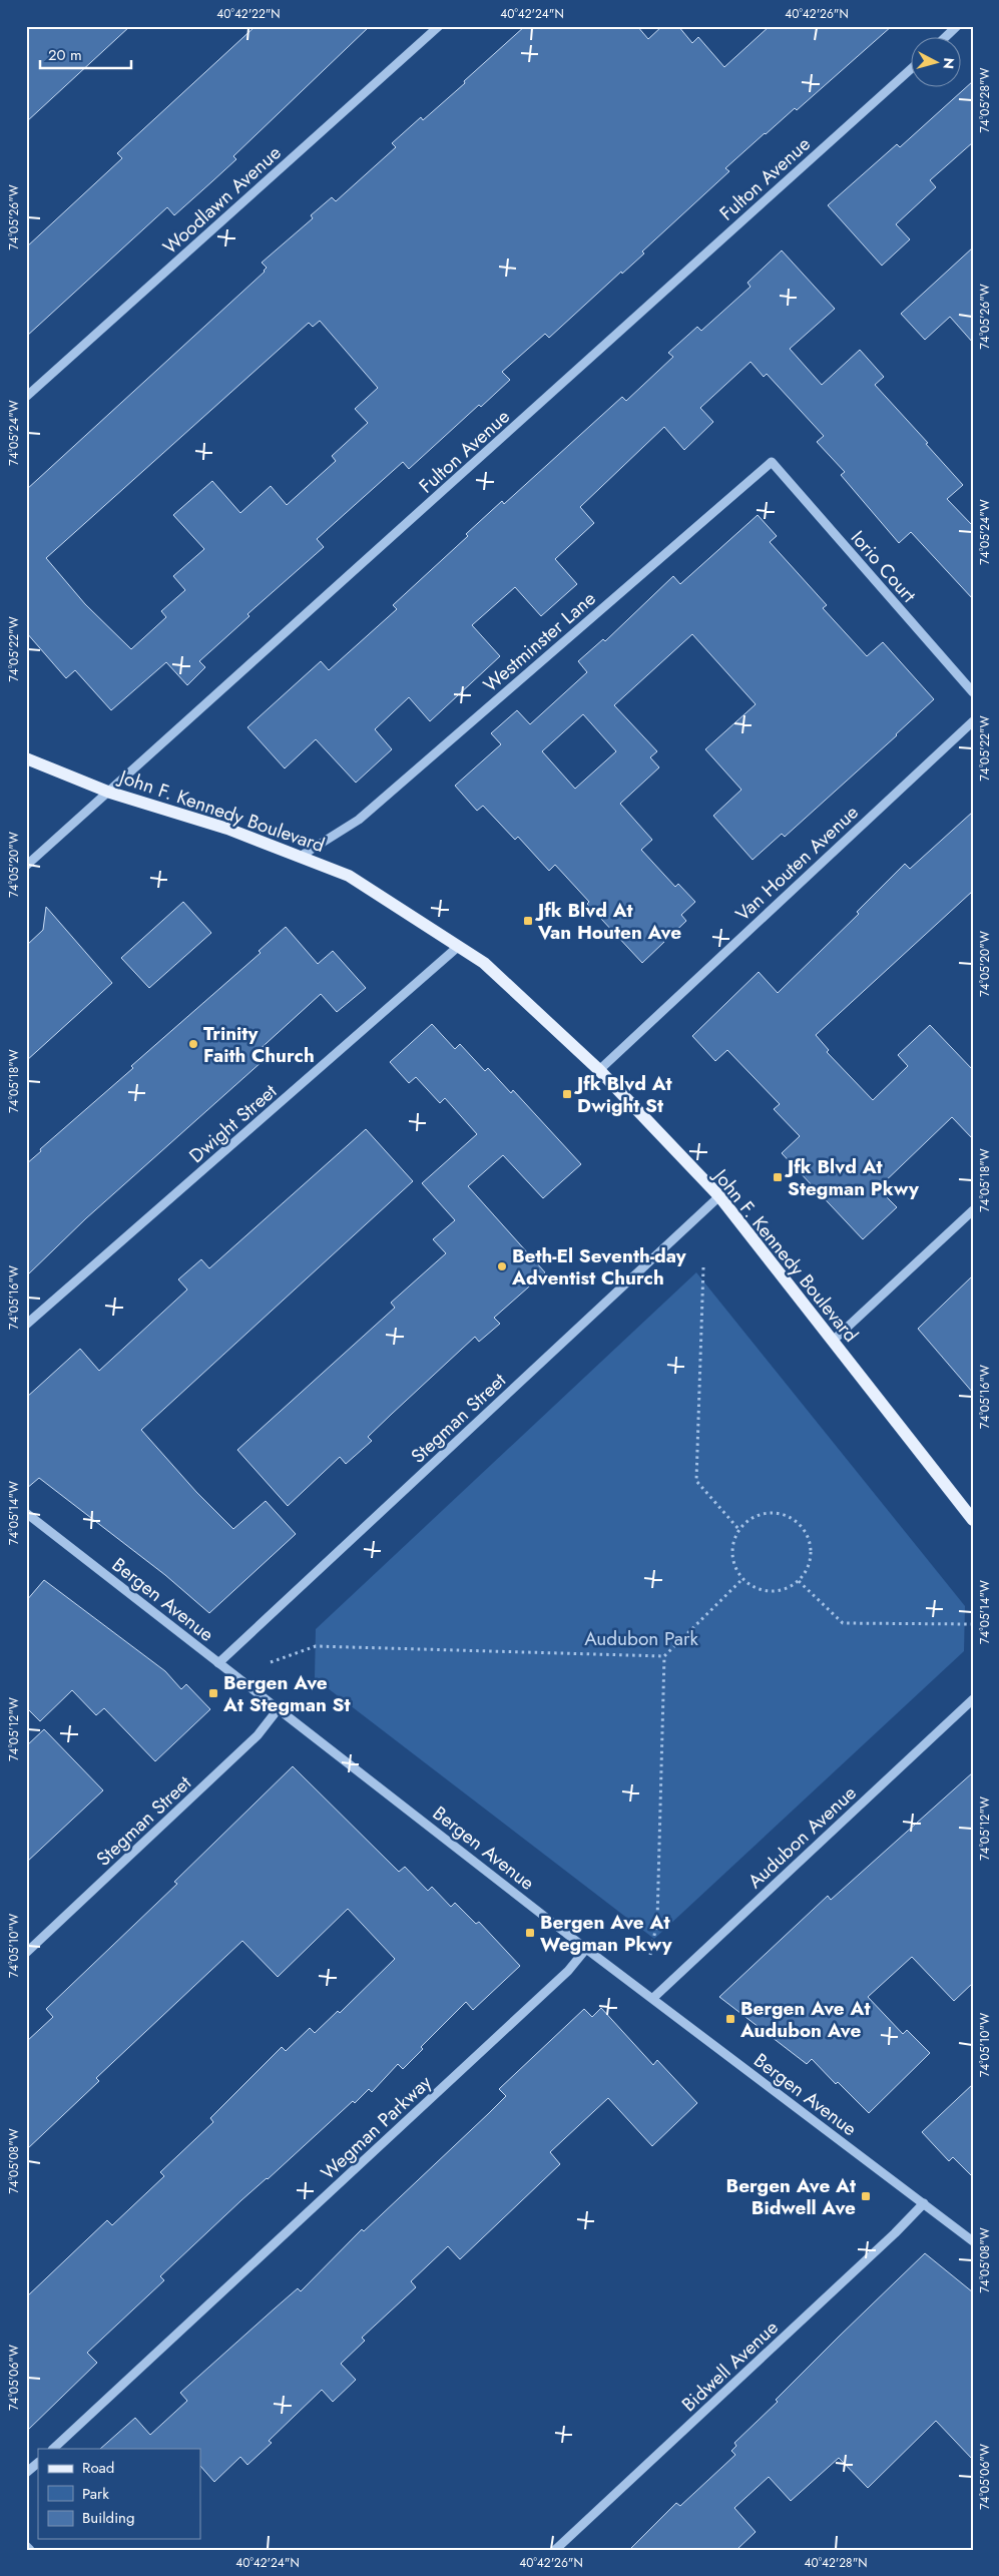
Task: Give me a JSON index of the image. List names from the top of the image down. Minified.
{"streets":{"main road":["John F. Kennedy Boulevard"],"street":["Fulton Avenue","Woodlawn Avenue","Iorio Court","Westminster Lane","Van Houten Avenue","Dwight Street","Stegman Street","Bergen Avenue","Audubon Avenue","Wegman Parkway","Bidwell Avenue"]},"crossings":[["Fulton Avenue","John F. Kennedy Boulevard"],["Iorio Court","Westminster Lane"],["Westminster Lane","John F. Kennedy Boulevard"],["John F. Kennedy Boulevard","Van Houten Avenue"],["John F. Kennedy Boulevard","Dwight Street"],["John F. Kennedy Boulevard","Stegman Street"],["Stegman Street","Bergen Avenue"],["Bergen Avenue","Audubon Avenue"],["Bergen Avenue","Wegman Parkway"],["Bergen Avenue","Bidwell Avenue"]],"parks":["Audubon Park"],"places":{"transit":["Jfk Blvd At Van Houten Ave","Jfk Blvd At Dwight St","Jfk Blvd At Stegman Pkwy","Bergen Ave At Stegman St","Bergen Ave At Wegman Pkwy","Bergen Ave At Audubon Ave","Bergen Ave At Bidwell Ave"],"other":["Trinity Faith Church","Beth-El Seventh-day Adventist Church"]},"legend":["Road","Park","Building"],"scale_bar":"20 m","north":"right","coordinates":["40°42'22\"N","40°42'24\"N","40°42'26\"N","74°05'28\"W","74°05'26\"W","74°05'24\"W","74°05'22\"W","74°05'20\"W","74°05'18\"W","74°05'16\"W","74°05'14\"W","74°05'12\"W","74°05'10\"W","74°05'08\"W","74°05'06\"W","40°42'28\"N"]}
